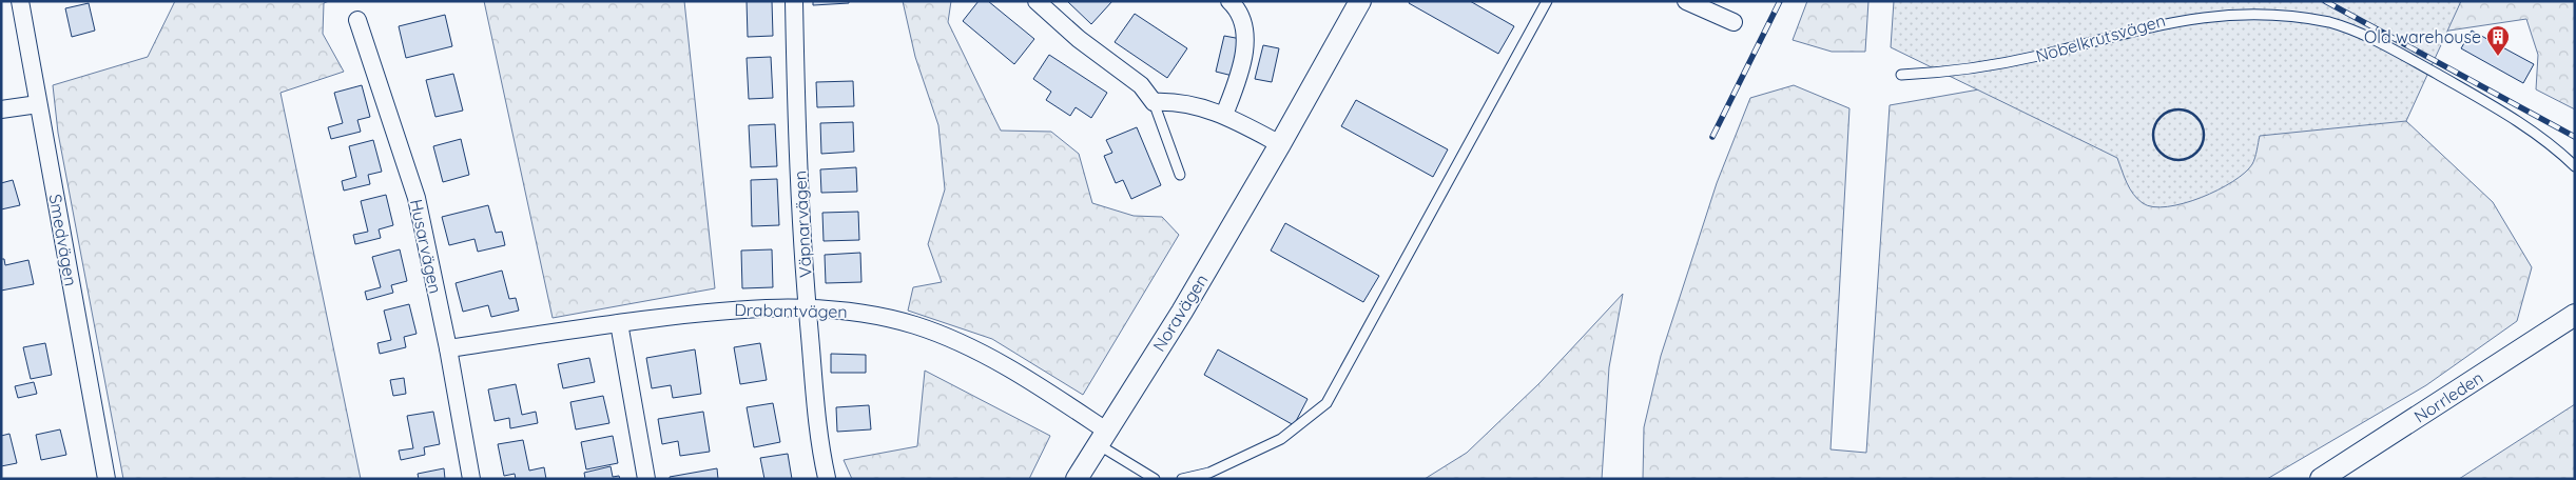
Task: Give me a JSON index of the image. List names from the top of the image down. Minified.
{"streets":{"street":["Väpnarvägen","Smedvägen","Husarvägen","Drabantvägen","Noravägen","Norrleden"],"lane":["Nobelkrutsvägen"]},"crossings":[["Väpnarvägen","Drabantvägen"],["Husarvägen","Drabantvägen"],["Drabantvägen","Noravägen"]],"places":{"building":["Old warehouse"]}}
